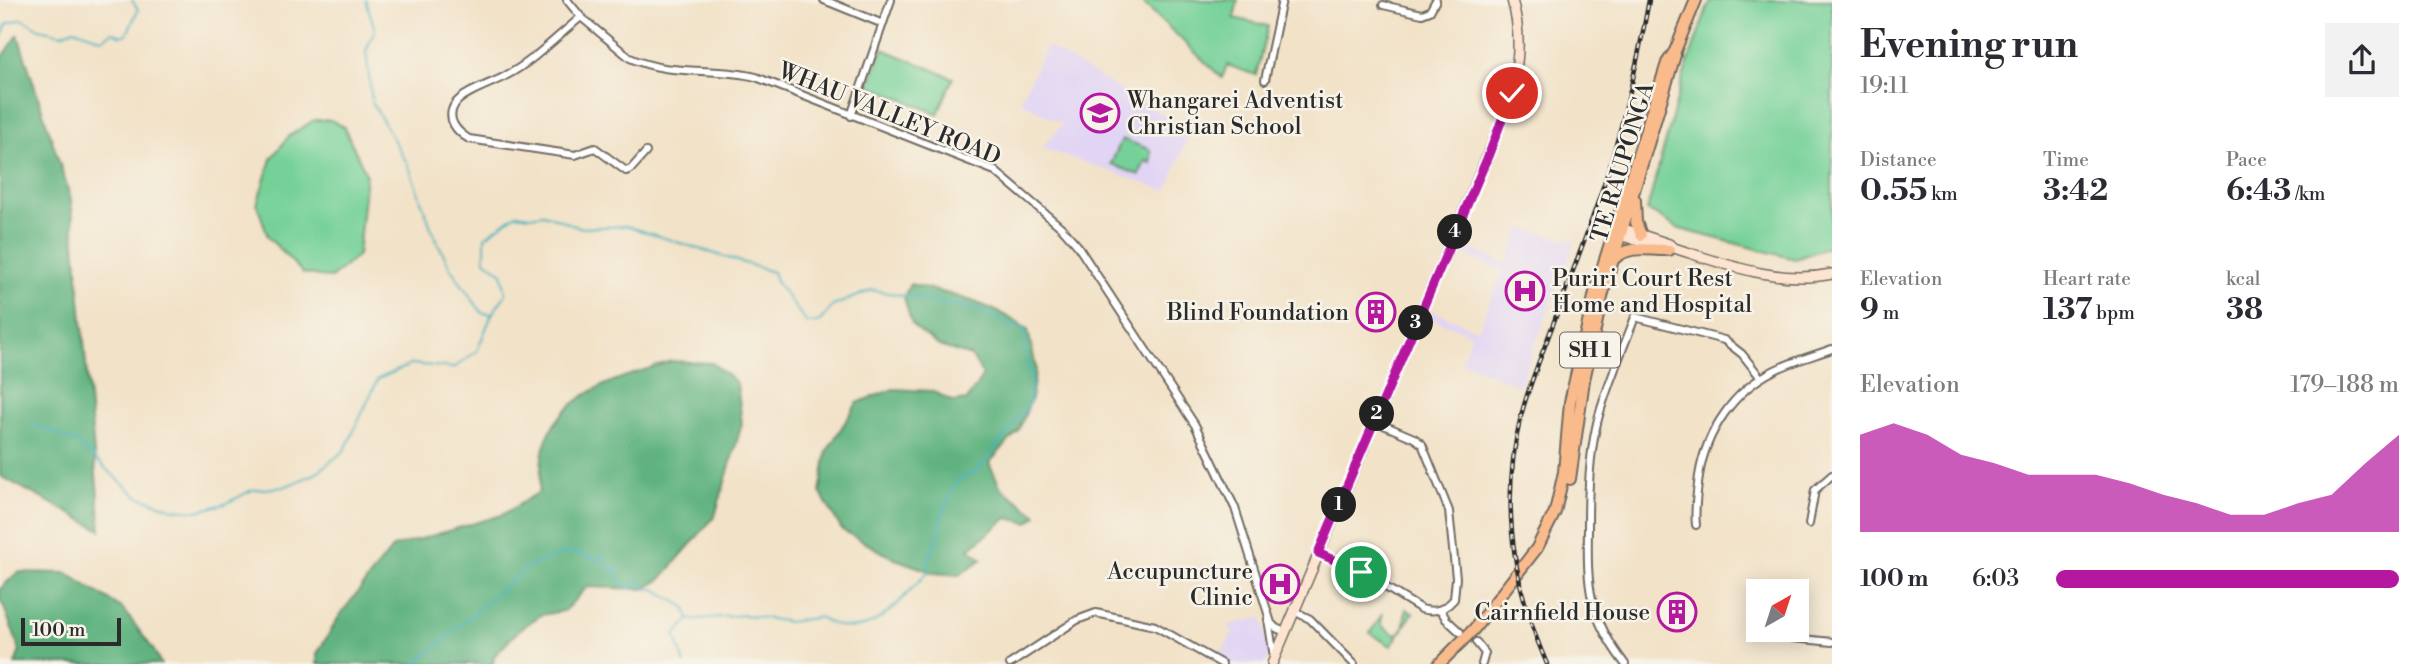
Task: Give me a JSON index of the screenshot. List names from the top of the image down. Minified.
{"streets":{"highway":["TE RAUPONGA","SH 1"],"street":["WHAU VALLEY ROAD"]},"places":{"school or university":["Whangarei Adventist Christian School"],"hospital":["Puriri Court Rest Home and Hospital","Accupuncture Clinic"],"building":["Blind Foundation","Cairnfield House"]},"scale_bar":"100 m","north":"top right","page":{"heading":["Evening run","19:11"],"stats":[["Distance","0.55 km"],["Time","3:42"],["Pace","6:43 /km"],["Elevation","9 m"],["Heart rate","137 bpm"],["kcal","38"]],"pins":["4","3","2","1"],"chart":["Elevation","179–188 m"],"list":[{"name":"100 m","note":"6:03"}],"scale":"100 m"}}
